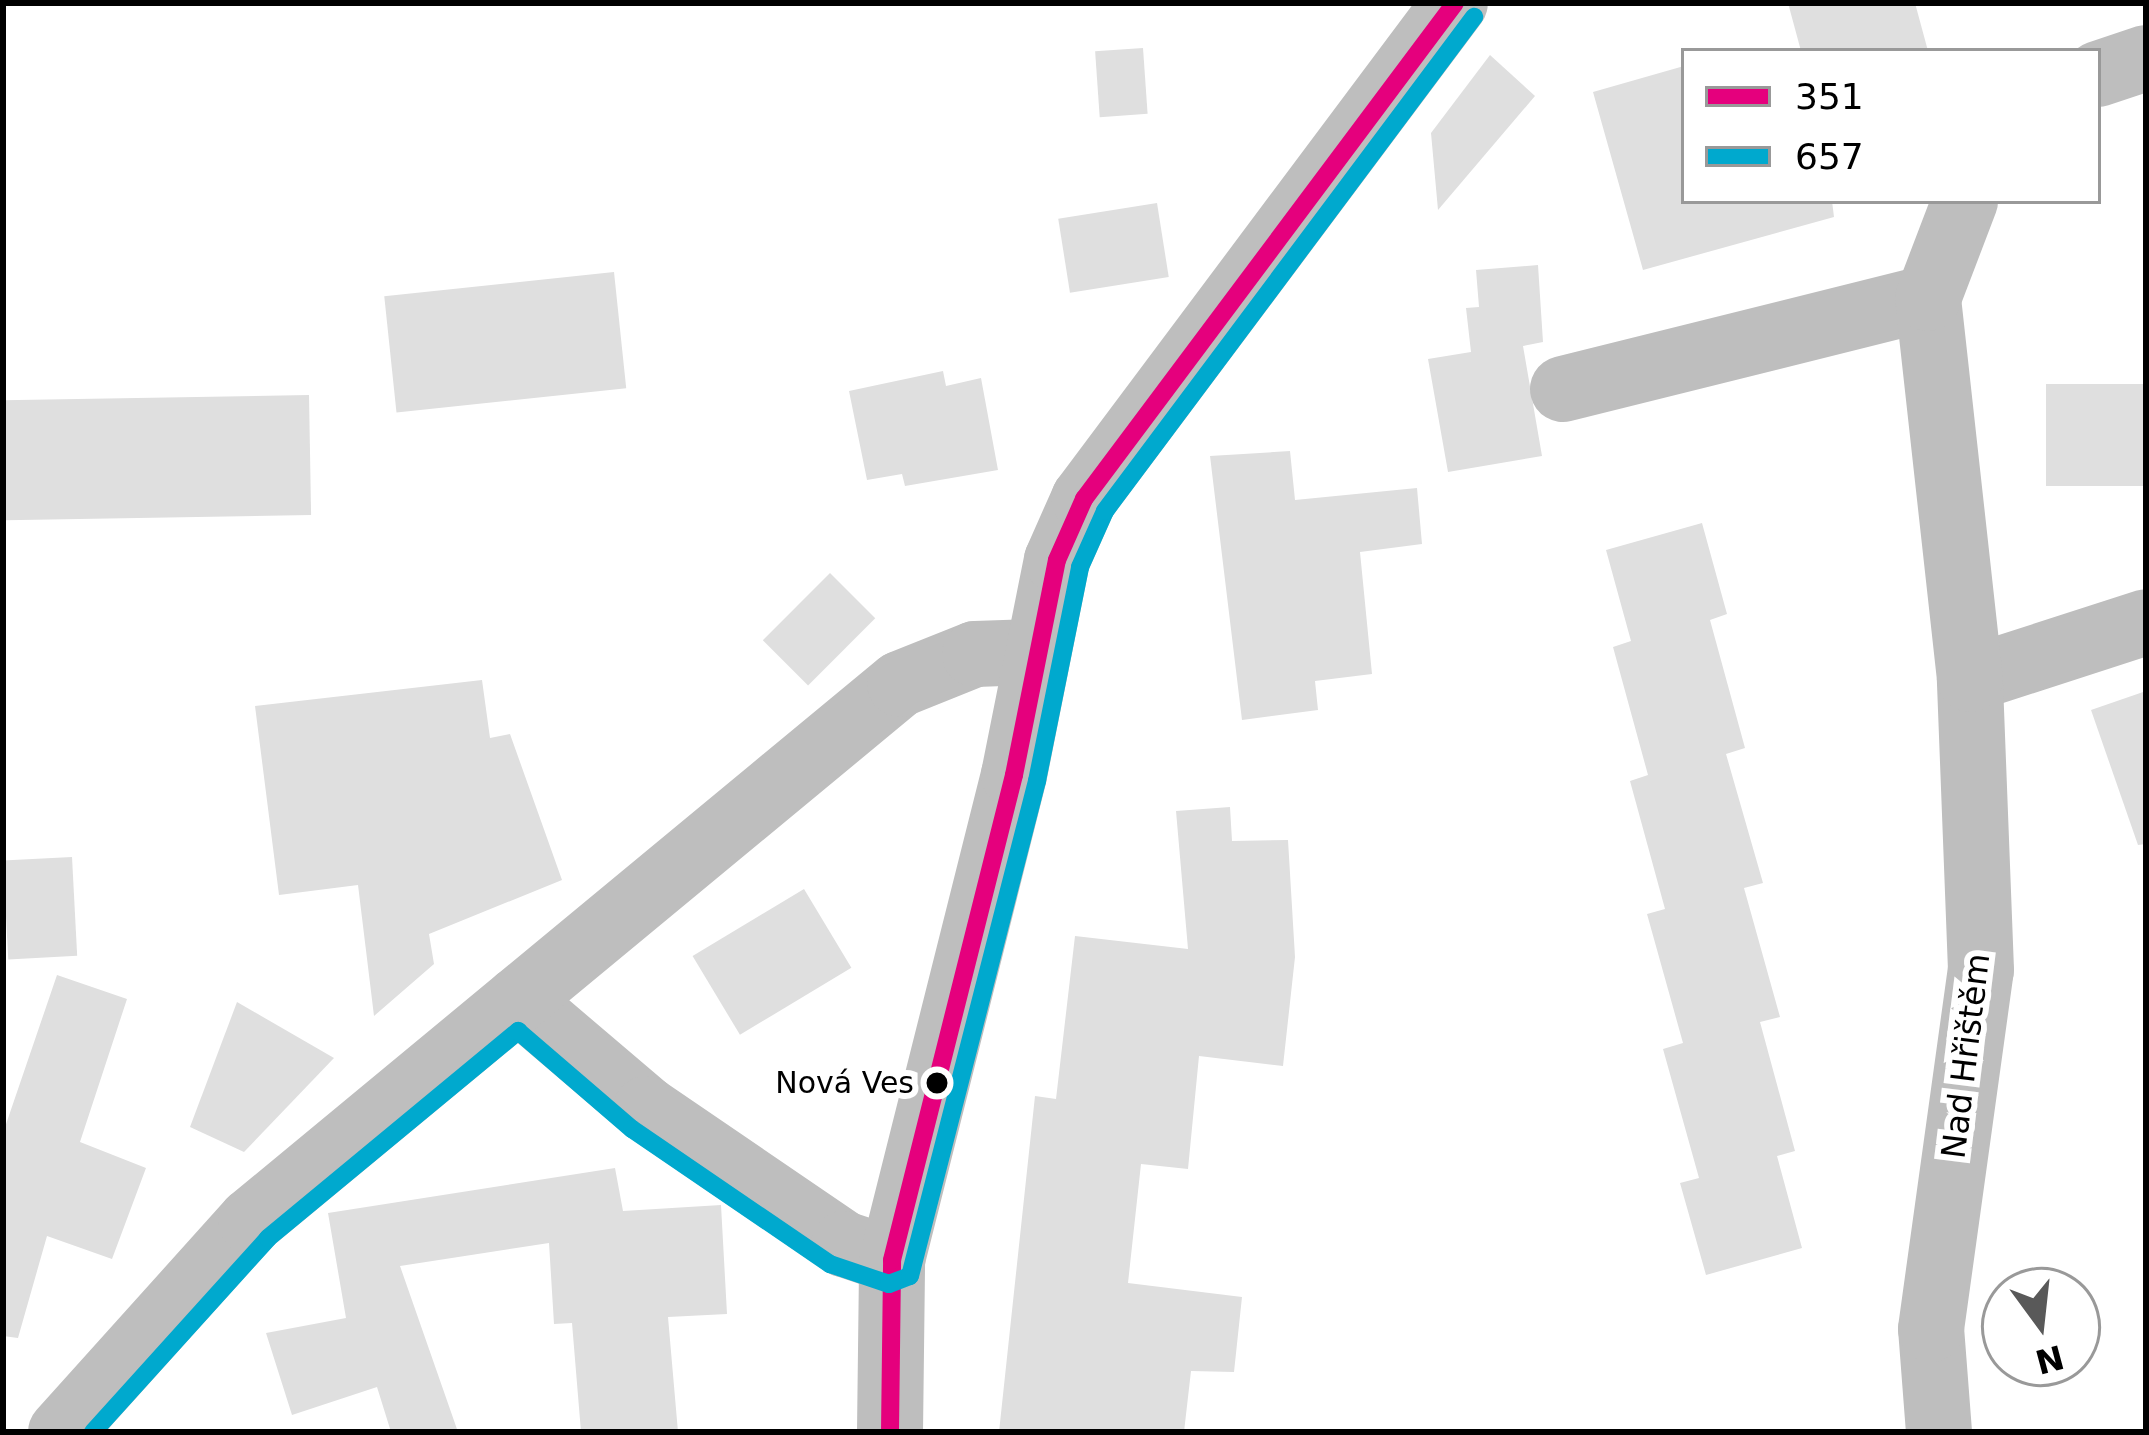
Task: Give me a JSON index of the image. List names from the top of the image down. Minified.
{"streets":{"street":["Nad Hřištěm"]},"places":["Nová Ves"],"lines":["transit line 351","transit line 657"],"legend":["351","657"],"north":"bottom"}
